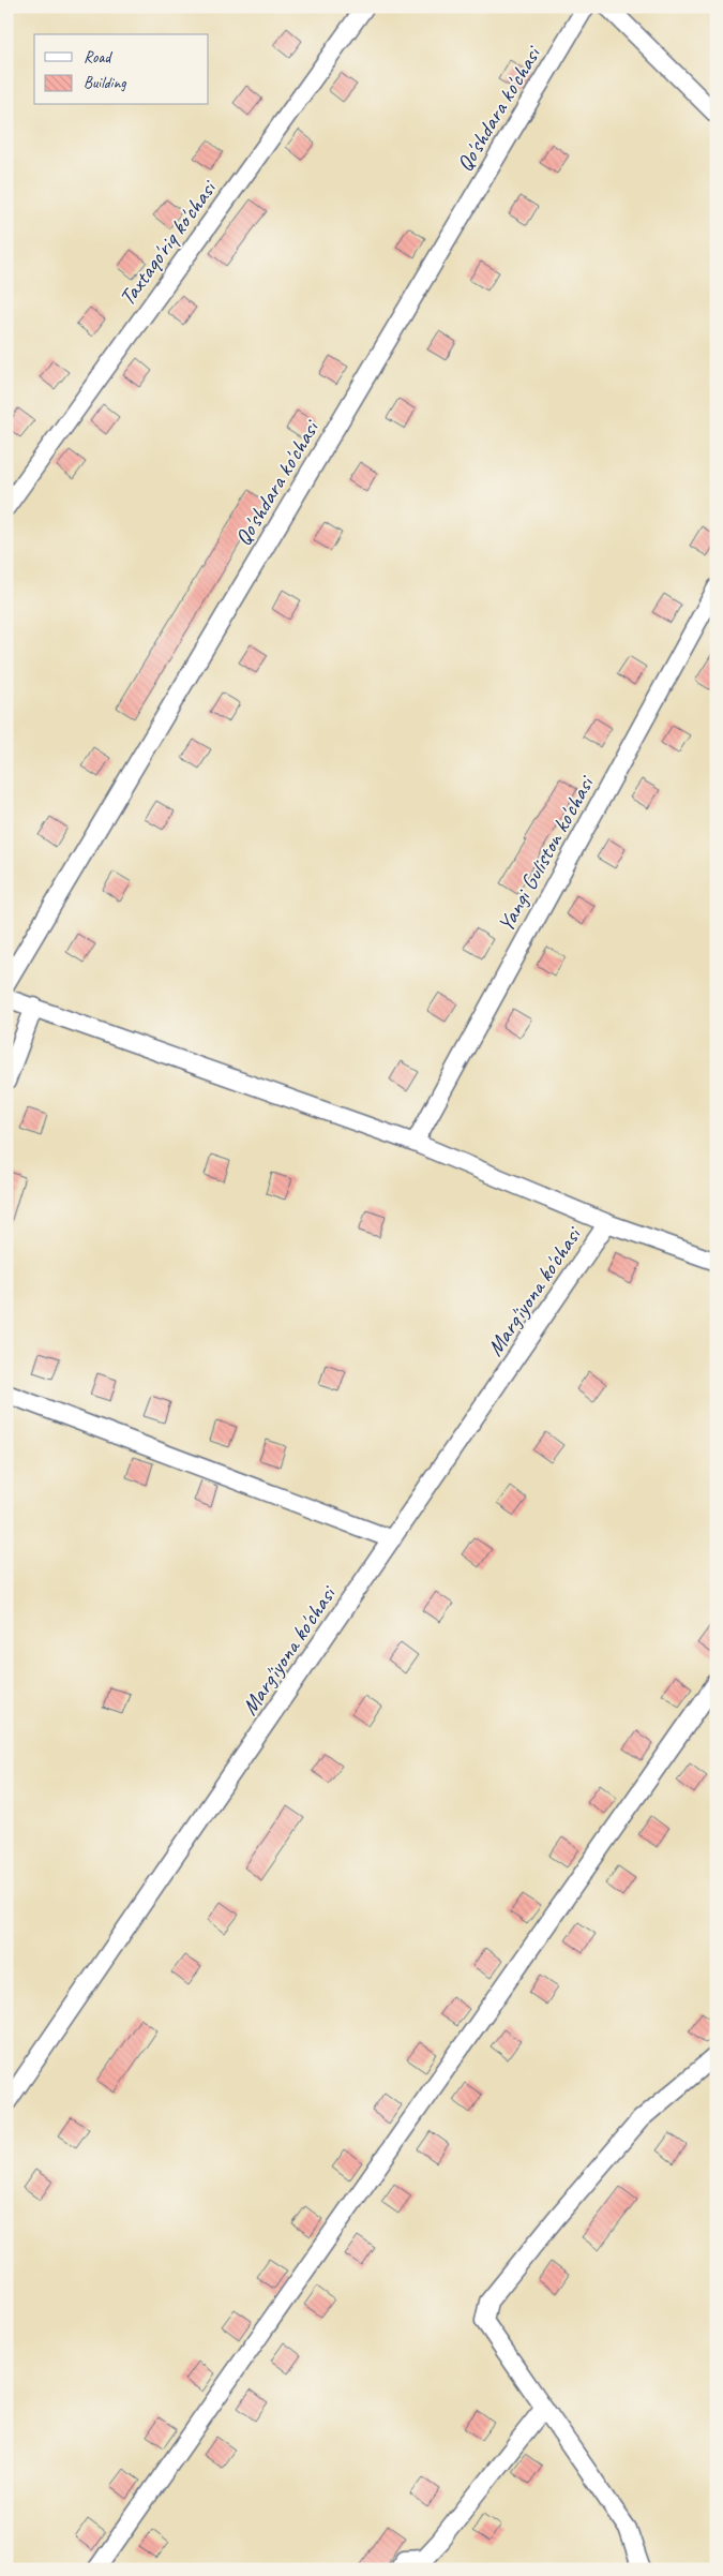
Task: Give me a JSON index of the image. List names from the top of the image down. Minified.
{"streets":{"street":["Qo'shdara ko'chasi","Taxtaqo'riq ko'chasi","Yangi Guliston ko'chasi","Marg'iyona ko'chasi"]},"legend":["Road","Building"]}
